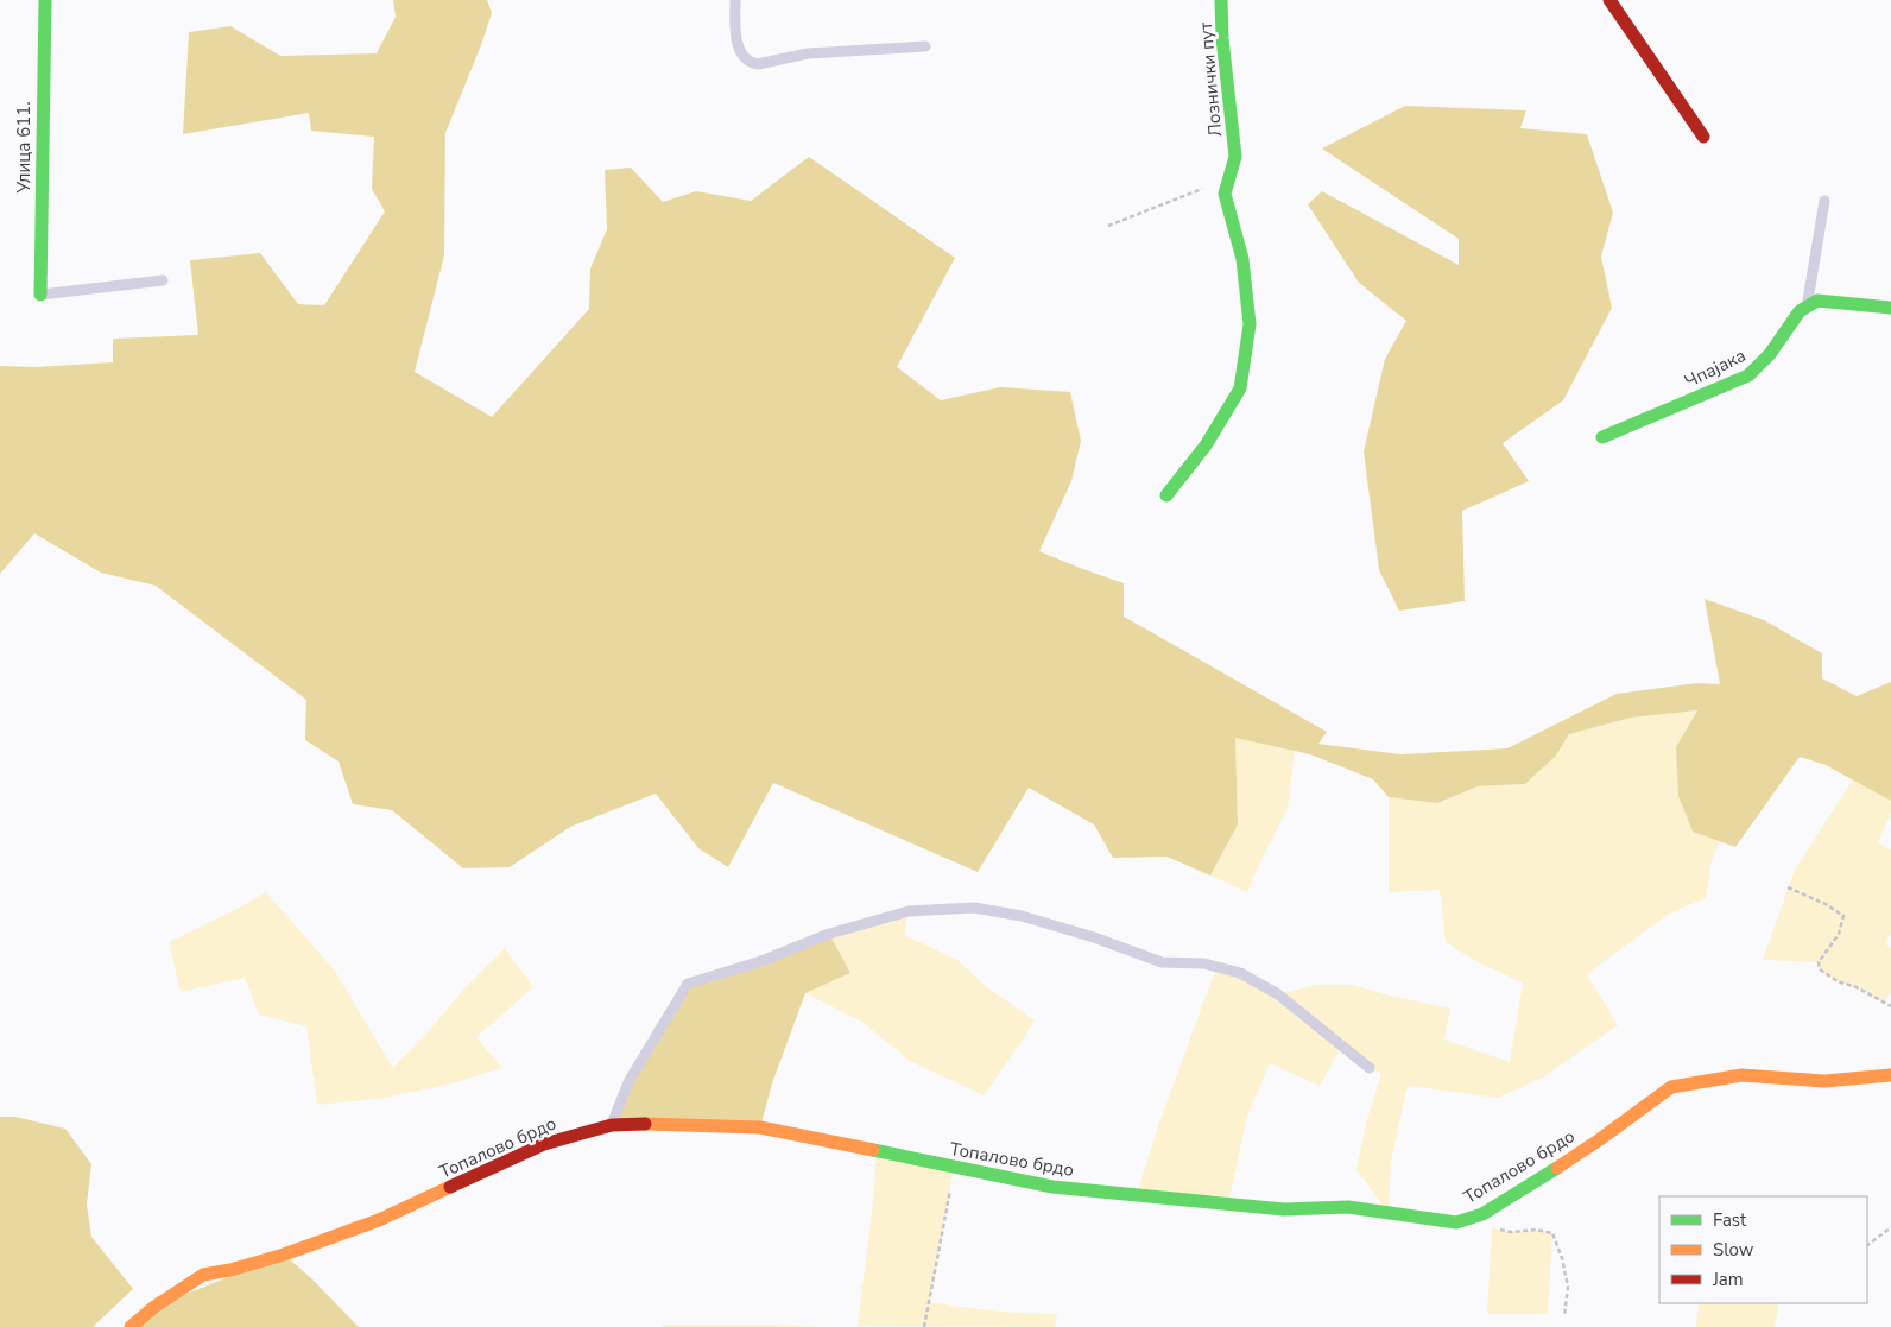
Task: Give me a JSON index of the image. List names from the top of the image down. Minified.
{"streets":{"street":["Лознички пут","Улица 611.","Чпајака","Топалово брдо"]},"legend":["Fast","Slow","Jam"]}
